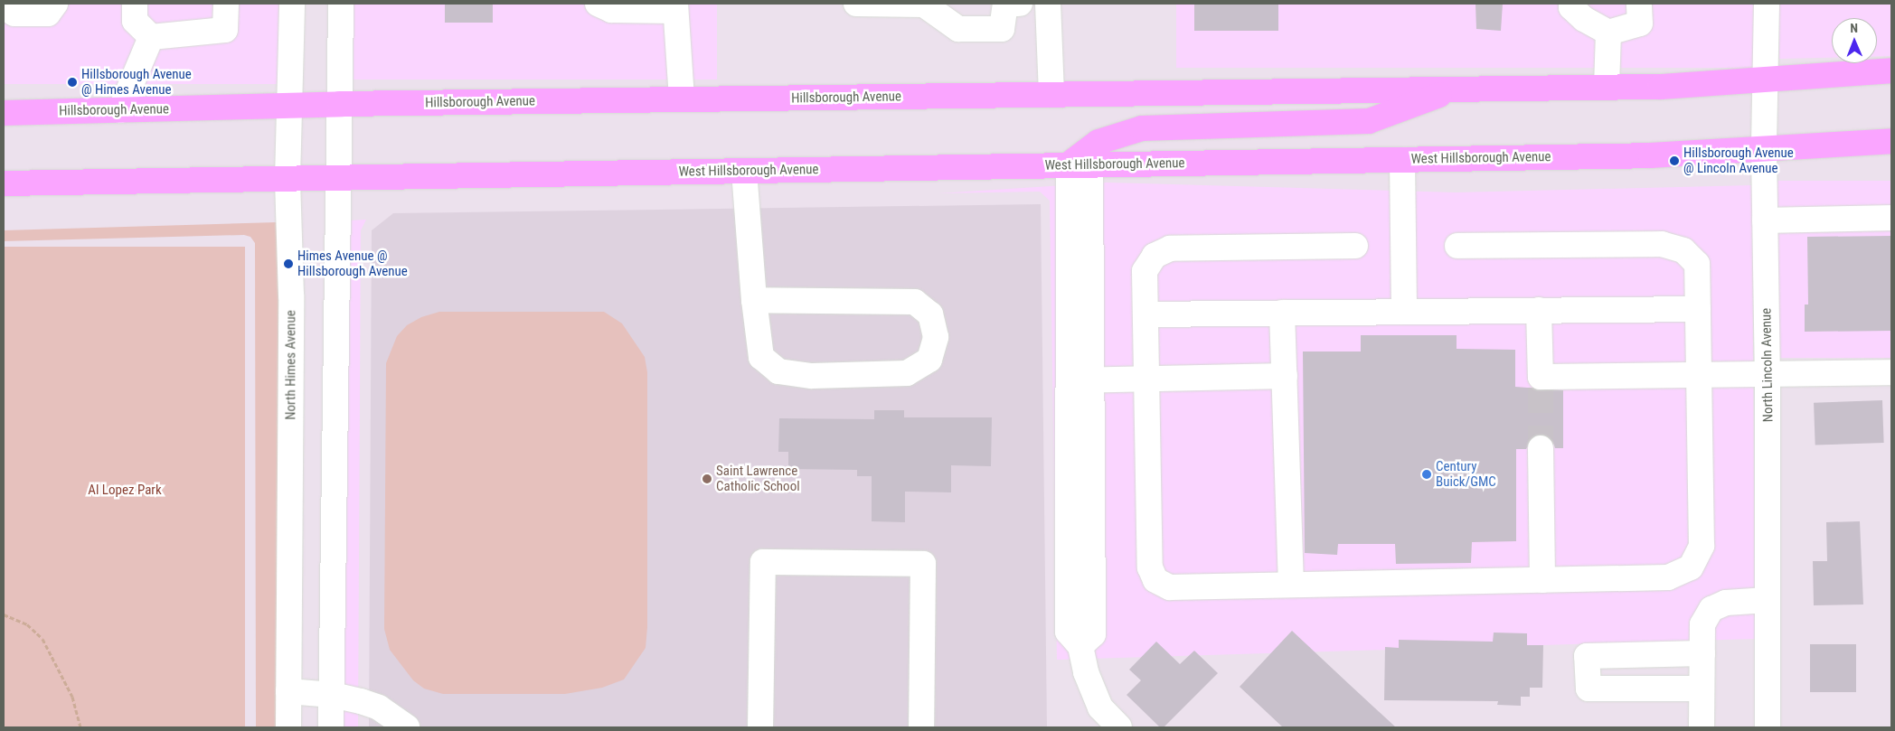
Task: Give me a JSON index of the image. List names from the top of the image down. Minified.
{"streets":{"main road":["Hillsborough Avenue","West Hillsborough Avenue"],"street":["North Himes Avenue","North Lincoln Avenue"]},"crossings":[["Hillsborough Avenue","North Himes Avenue"],["West Hillsborough Avenue","North Lincoln Avenue"]],"parks":["Al Lopez Park"],"places":["Hillsborough Avenue @ Himes Avenue","Hillsborough Avenue @ Lincoln Avenue","Himes Avenue @ Hillsborough Avenue","Century Buick/GMC","Saint Lawrence Catholic School"],"north":"top"}
